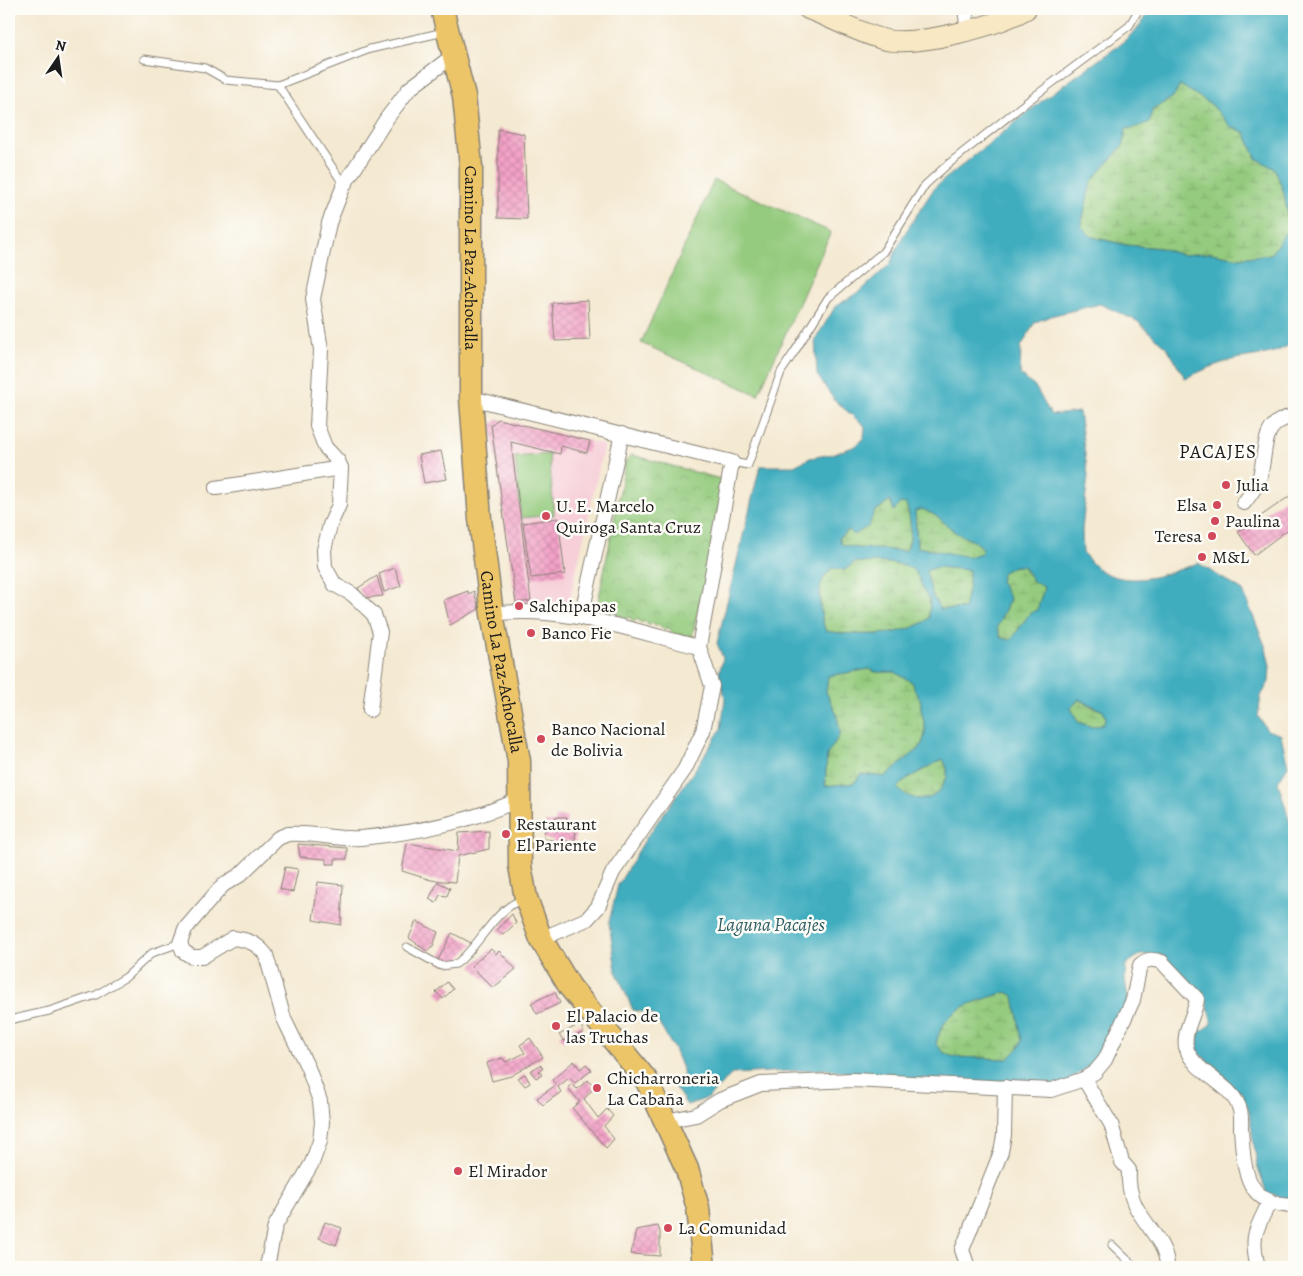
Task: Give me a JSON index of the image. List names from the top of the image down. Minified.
{"streets":{"main road":["Camino La Paz-Achocalla"]},"districts":["PACAJES"],"water":["Laguna Pacajes"],"places":["Julia","Elsa","U. E. Marcelo Quiroga Santa Cruz","Paulina","Teresa","M&L","Salchipapas","Banco Fie","Banco Nacional de Bolivia","Restaurant El Pariente","El Palacio de las Truchas","Chicharroneria La Cabaña","El Mirador","La Comunidad"],"north":"top"}
